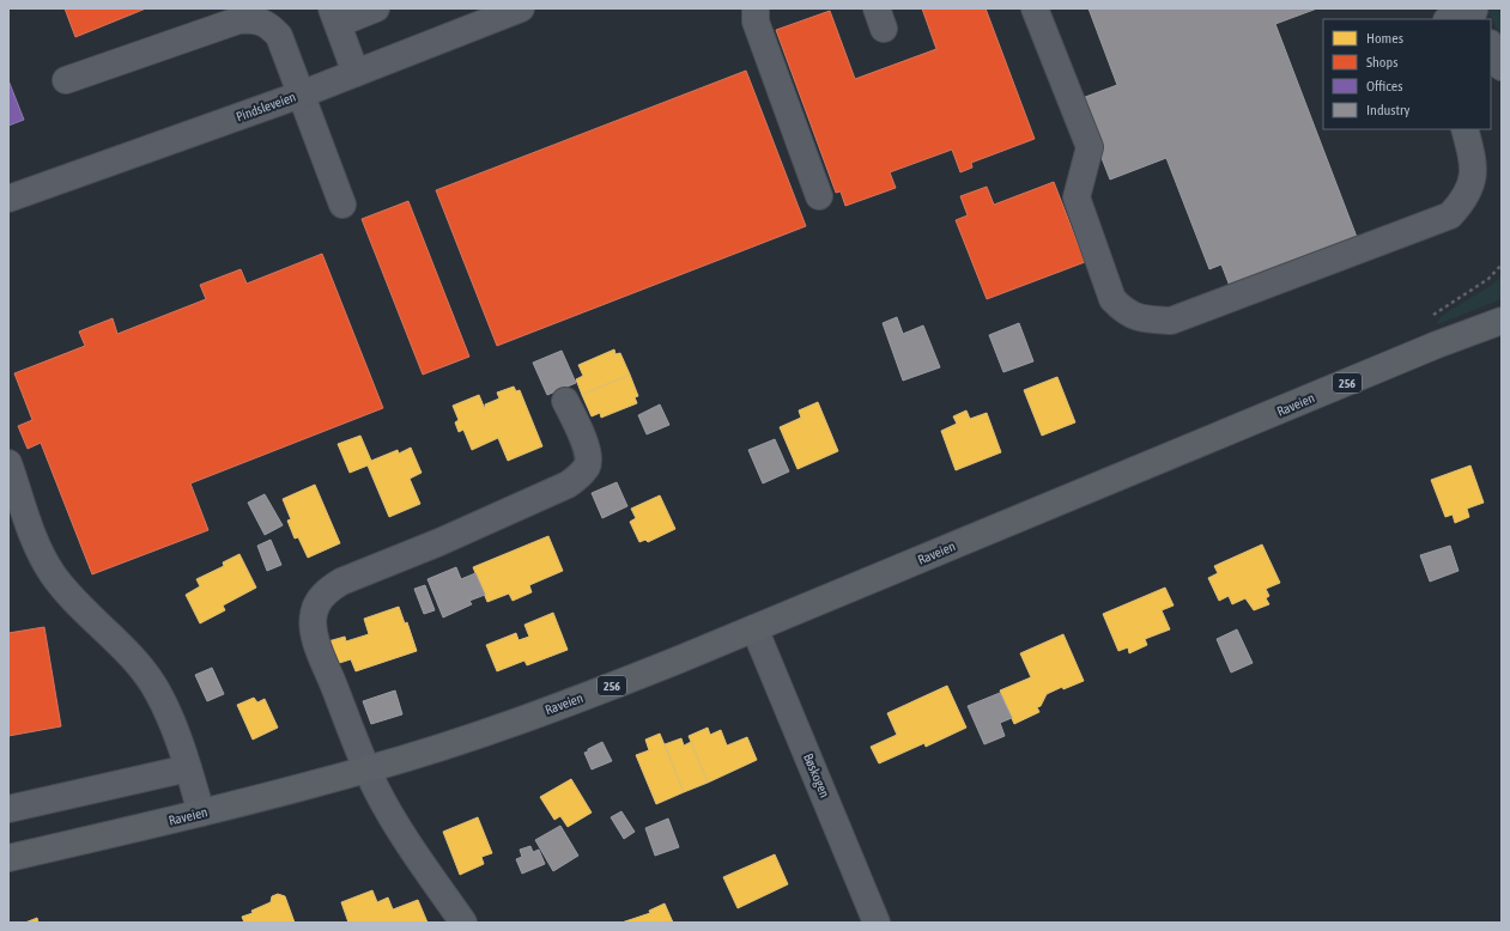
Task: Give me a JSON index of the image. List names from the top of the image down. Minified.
{"streets":{"main road":["256","Raveien"],"street":["Pindsleveien","Bøskogen"]},"crossings":[["Raveien","Bøskogen"]],"legend":["Homes","Shops","Offices","Industry"]}
